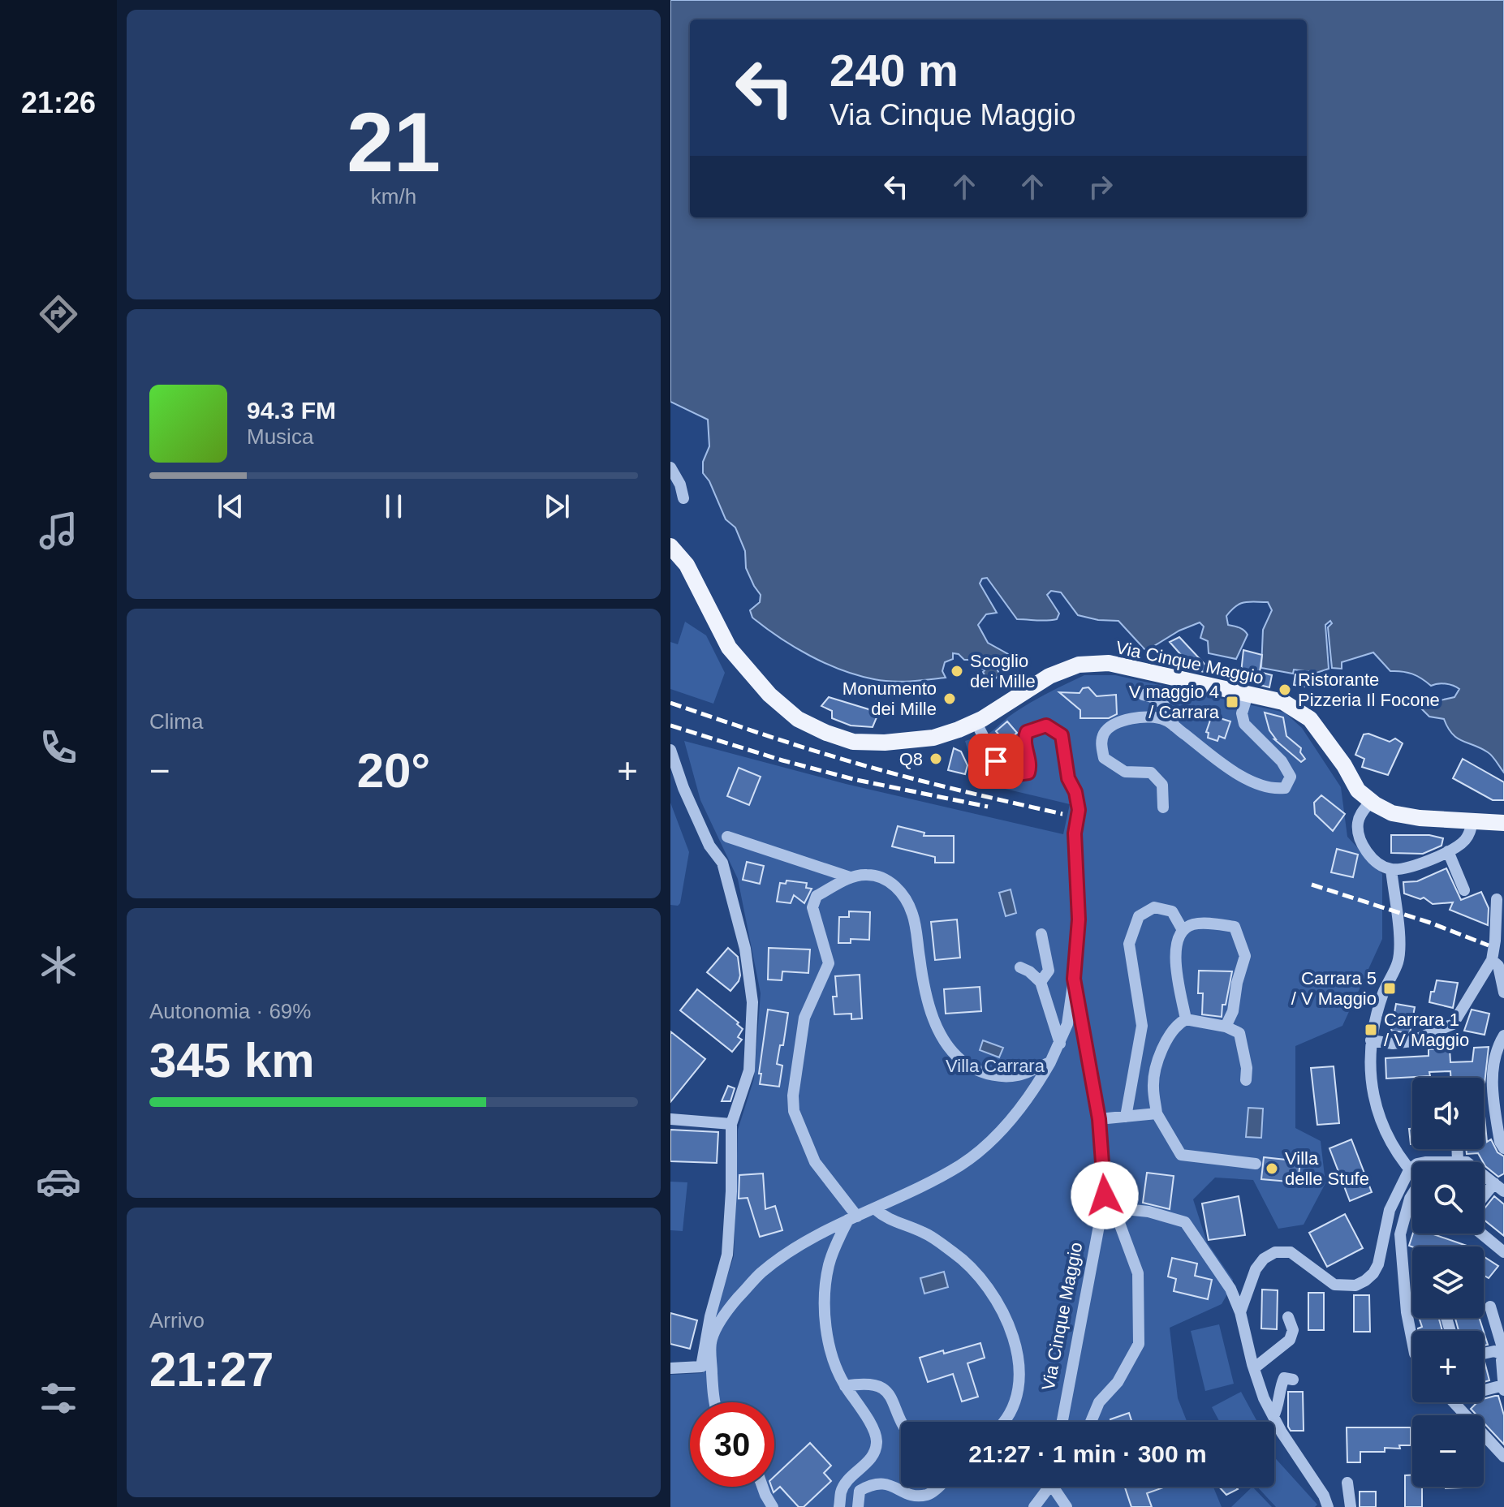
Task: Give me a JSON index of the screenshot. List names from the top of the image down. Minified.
{"streets":{"main road":["Via Cinque Maggio"]},"parks":["Villa Carrara"],"places":{"other":["Scoglio dei Mille","Ristorante Pizzeria Il Focone","Monumento dei Mille","Q8","Villa delle Stufe"],"transit":["V maggio 4 / Carrara","Carrara 5 / V Maggio","Carrara 1 / V Maggio"]},"page":{"tabs":"21:26","tile":[["21","km/h"],"Clima",["Autonomia · 69%","345 km"],["Arrivo","21:27"]],"turn":["240 m","Via Cinque Maggio"],"song":["94.3 FM","Musica"],"heat":["−","20°","+"],"map_buttons":["+","−"],"limit":"30","trip":"21:27 · 1 min · 300 m"}}
